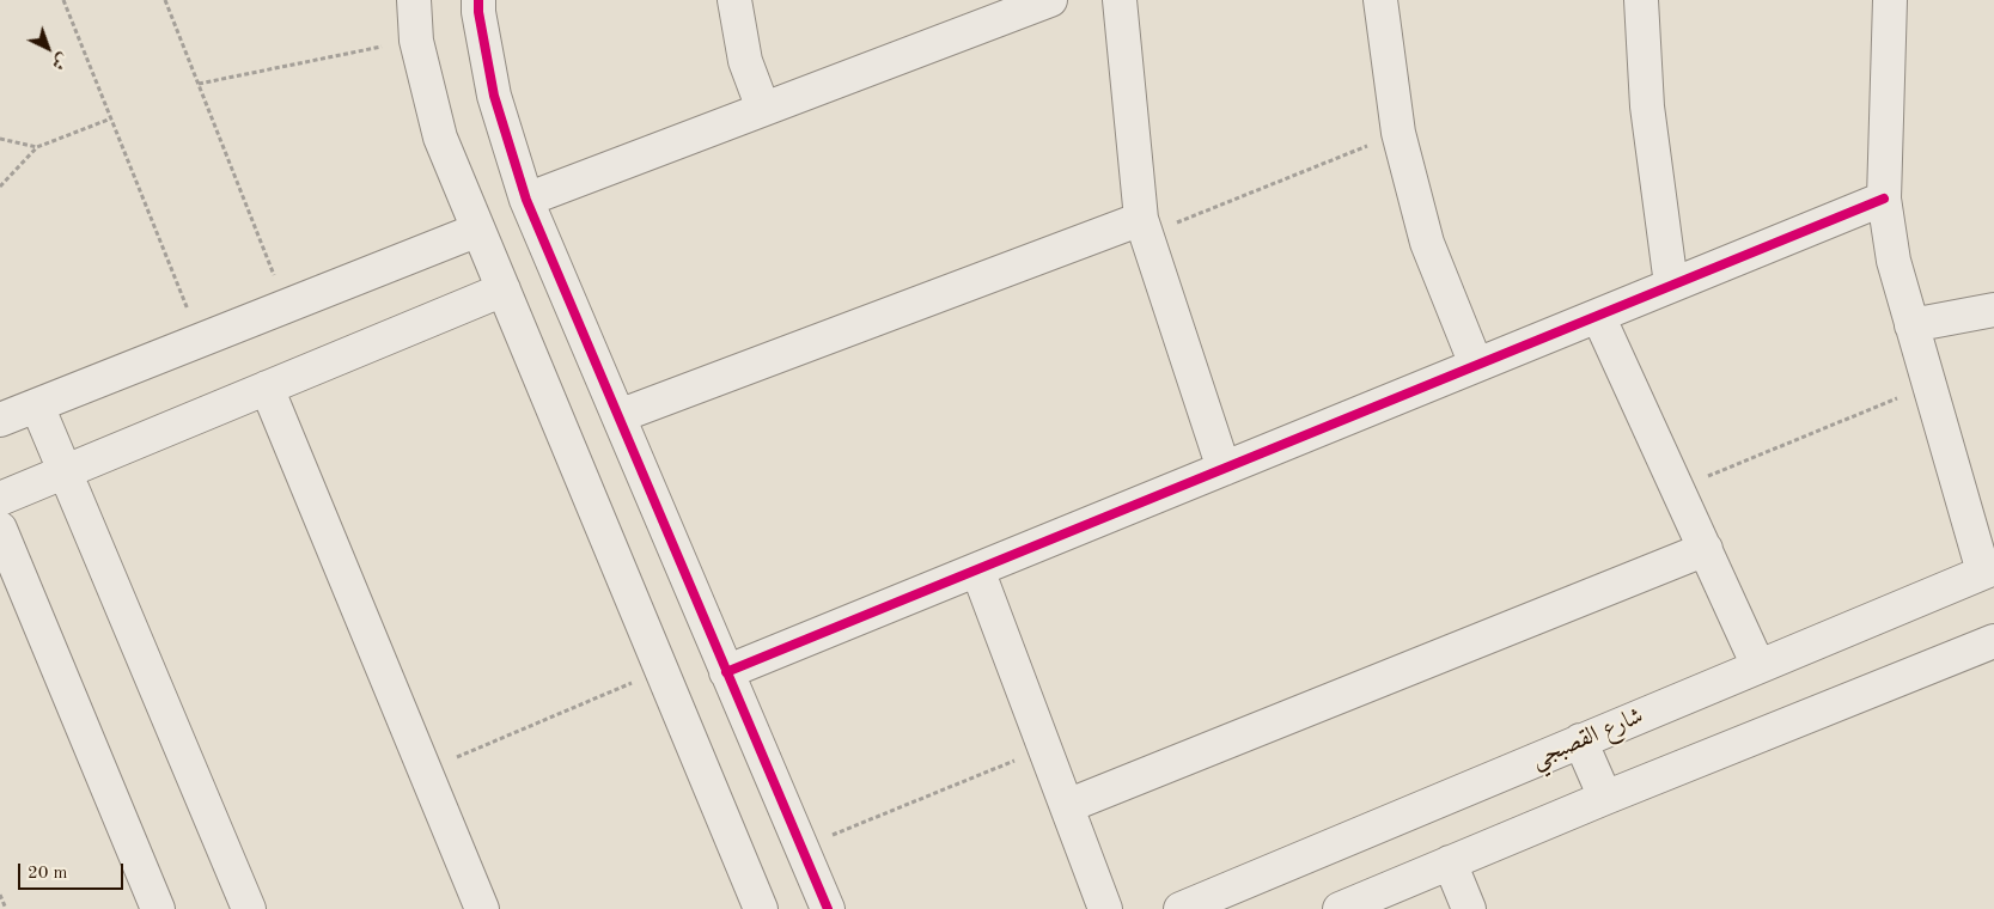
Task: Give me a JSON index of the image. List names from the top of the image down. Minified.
{"streets":{"street":["شارع القصبجي"]},"scale_bar":"20 m","north":"bottom right"}
